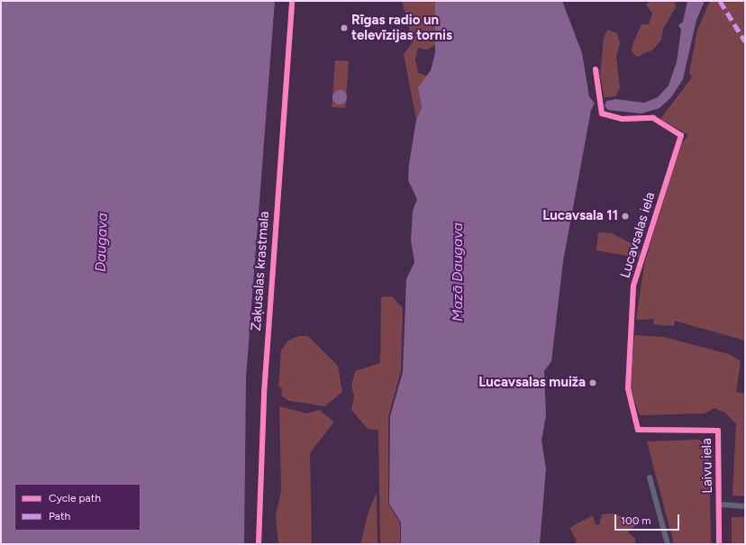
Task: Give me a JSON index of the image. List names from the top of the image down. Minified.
{"streets":{"street":["Lucavsalas iela","Zaķusalas krastmala","Laivu iela"]},"crossings":[["Lucavsalas iela","Laivu iela"]],"water":["Daugava","Mazā Daugava"],"places":["Rīgas radio un televīzijas tornis","Lucavsala 11","Lucavsalas muiža"],"legend":["Cycle path","Path"],"scale_bar":"100 m"}
